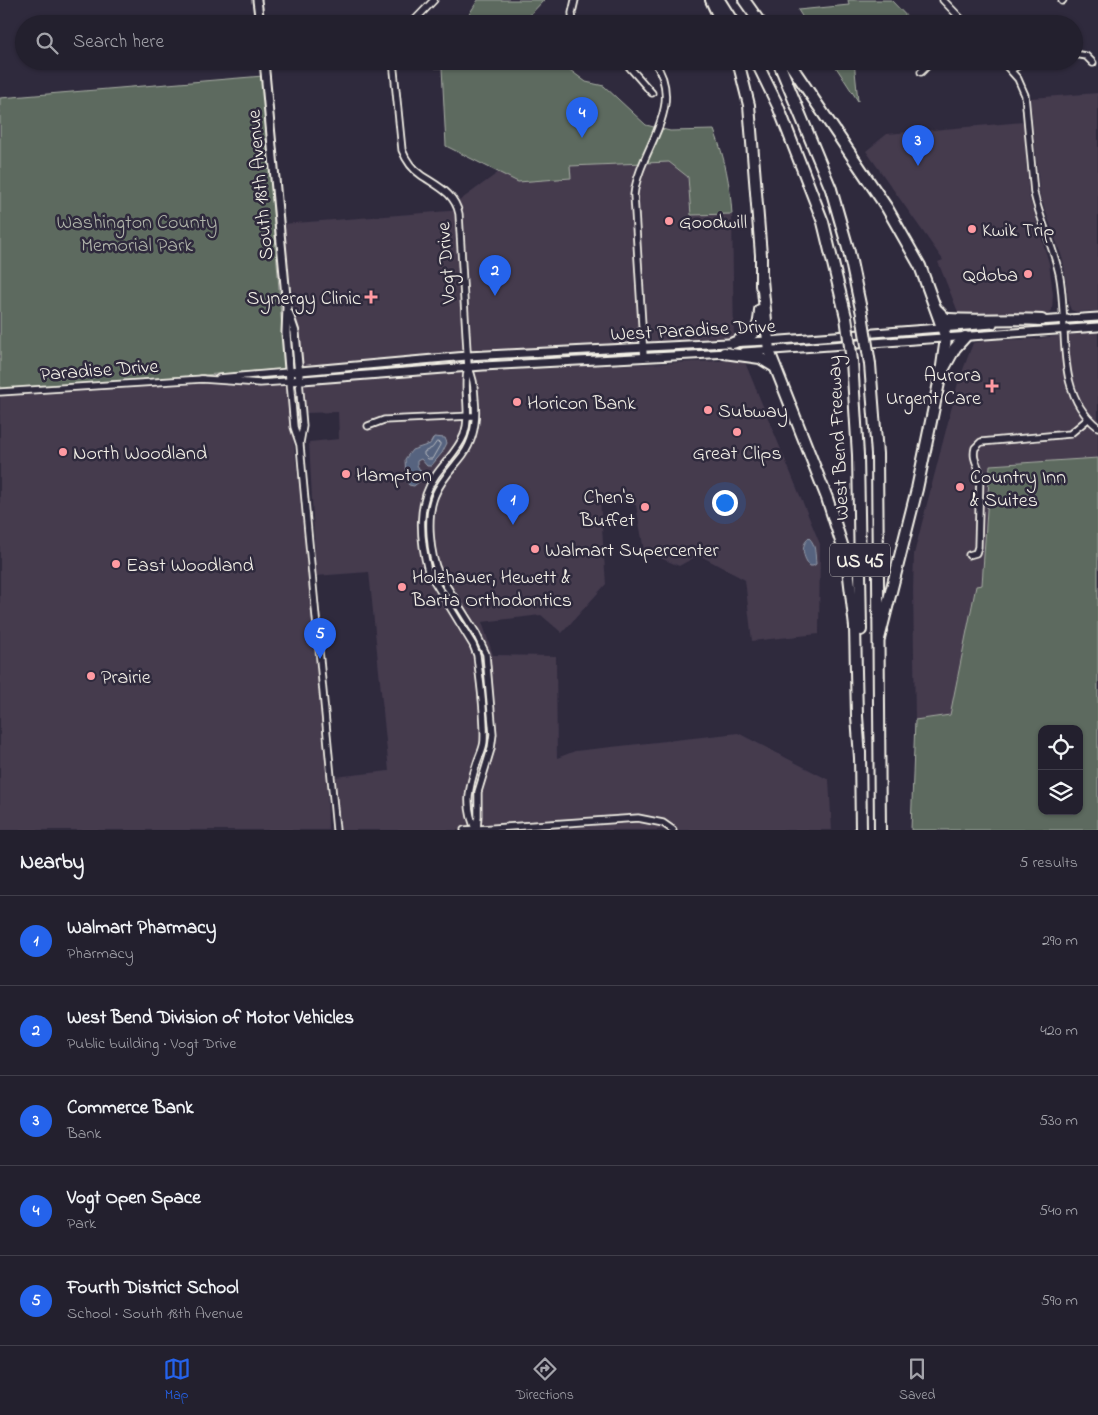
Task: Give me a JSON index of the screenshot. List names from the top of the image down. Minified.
{"streets":{"highway":["West Bend Freeway","US 45"],"street":["South 18th Avenue","Vogt Drive","West Paradise Drive","Paradise Drive"]},"crossings":[["South 18th Avenue","West Paradise Drive"],["South 18th Avenue","Paradise Drive"],["Vogt Drive","West Paradise Drive"],["West Paradise Drive","Paradise Drive"]],"parks":["Washington County Memorial Park"],"places":{"other":["Goodwill","Kwik Trip","Qdoba","Horicon Bank","Subway","Great Clips","North Woodland","Hampton","Country Inn & Suites","Chen's Buffet","Walmart Supercenter","East Woodland","Holzhauer, Hewett & Barta Orthodontics","Prairie"],"health":["Synergy Clinic","Aurora Urgent Care"]},"page":{"search":"Search here","pins":["4","3","2","1","5"],"heading":["Nearby","5 results"],"list":[{"mark":"1","name":"Walmart Pharmacy","note":"Pharmacy","value":"290 m"},{"mark":"2","name":"West Bend Division of Motor Vehicles","note":"Public building · Vogt Drive","value":"420 m"},{"mark":"3","name":"Commerce Bank","note":"Bank","value":"530 m"},{"mark":"4","name":"Vogt Open Space","note":"Park","value":"540 m"},{"mark":"5","name":"Fourth District School","note":"School · South 18th Avenue","value":"590 m"}],"nav":["Map","Directions","Saved"]}}
